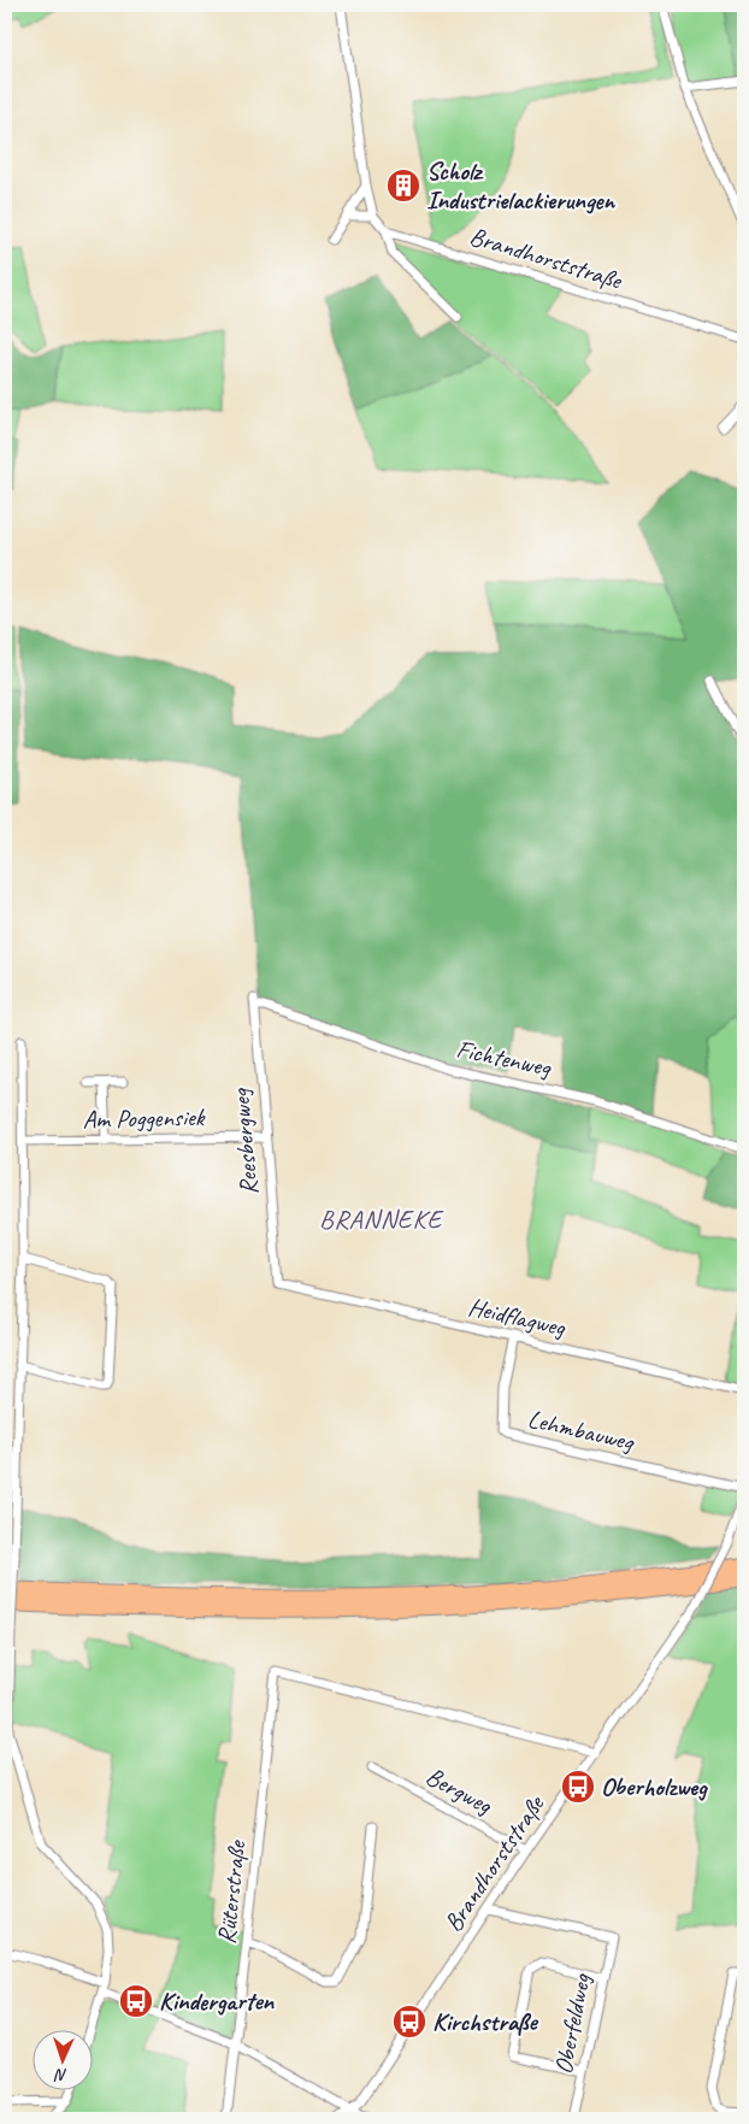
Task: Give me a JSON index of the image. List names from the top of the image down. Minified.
{"streets":{"street":["Brandhorststraße","Fichtenweg","Am Poggensiek","Reesbergweg","Heidflagweg","Lehmbauweg","Bergweg","Rüterstraße","Oberfeldweg"]},"crossings":[["Brandhorststraße","Bergweg"],["Brandhorststraße","Rüterstraße"],["Brandhorststraße","Oberfeldweg"],["Fichtenweg","Reesbergweg"],["Am Poggensiek","Reesbergweg"],["Reesbergweg","Heidflagweg"],["Heidflagweg","Lehmbauweg"]],"districts":["BRANNEKE"],"places":{"building":["Scholz Industrielackierungen"],"bus stop":["Oberholzweg","Kindergarten","Kirchstraße"]},"north":"bottom"}
